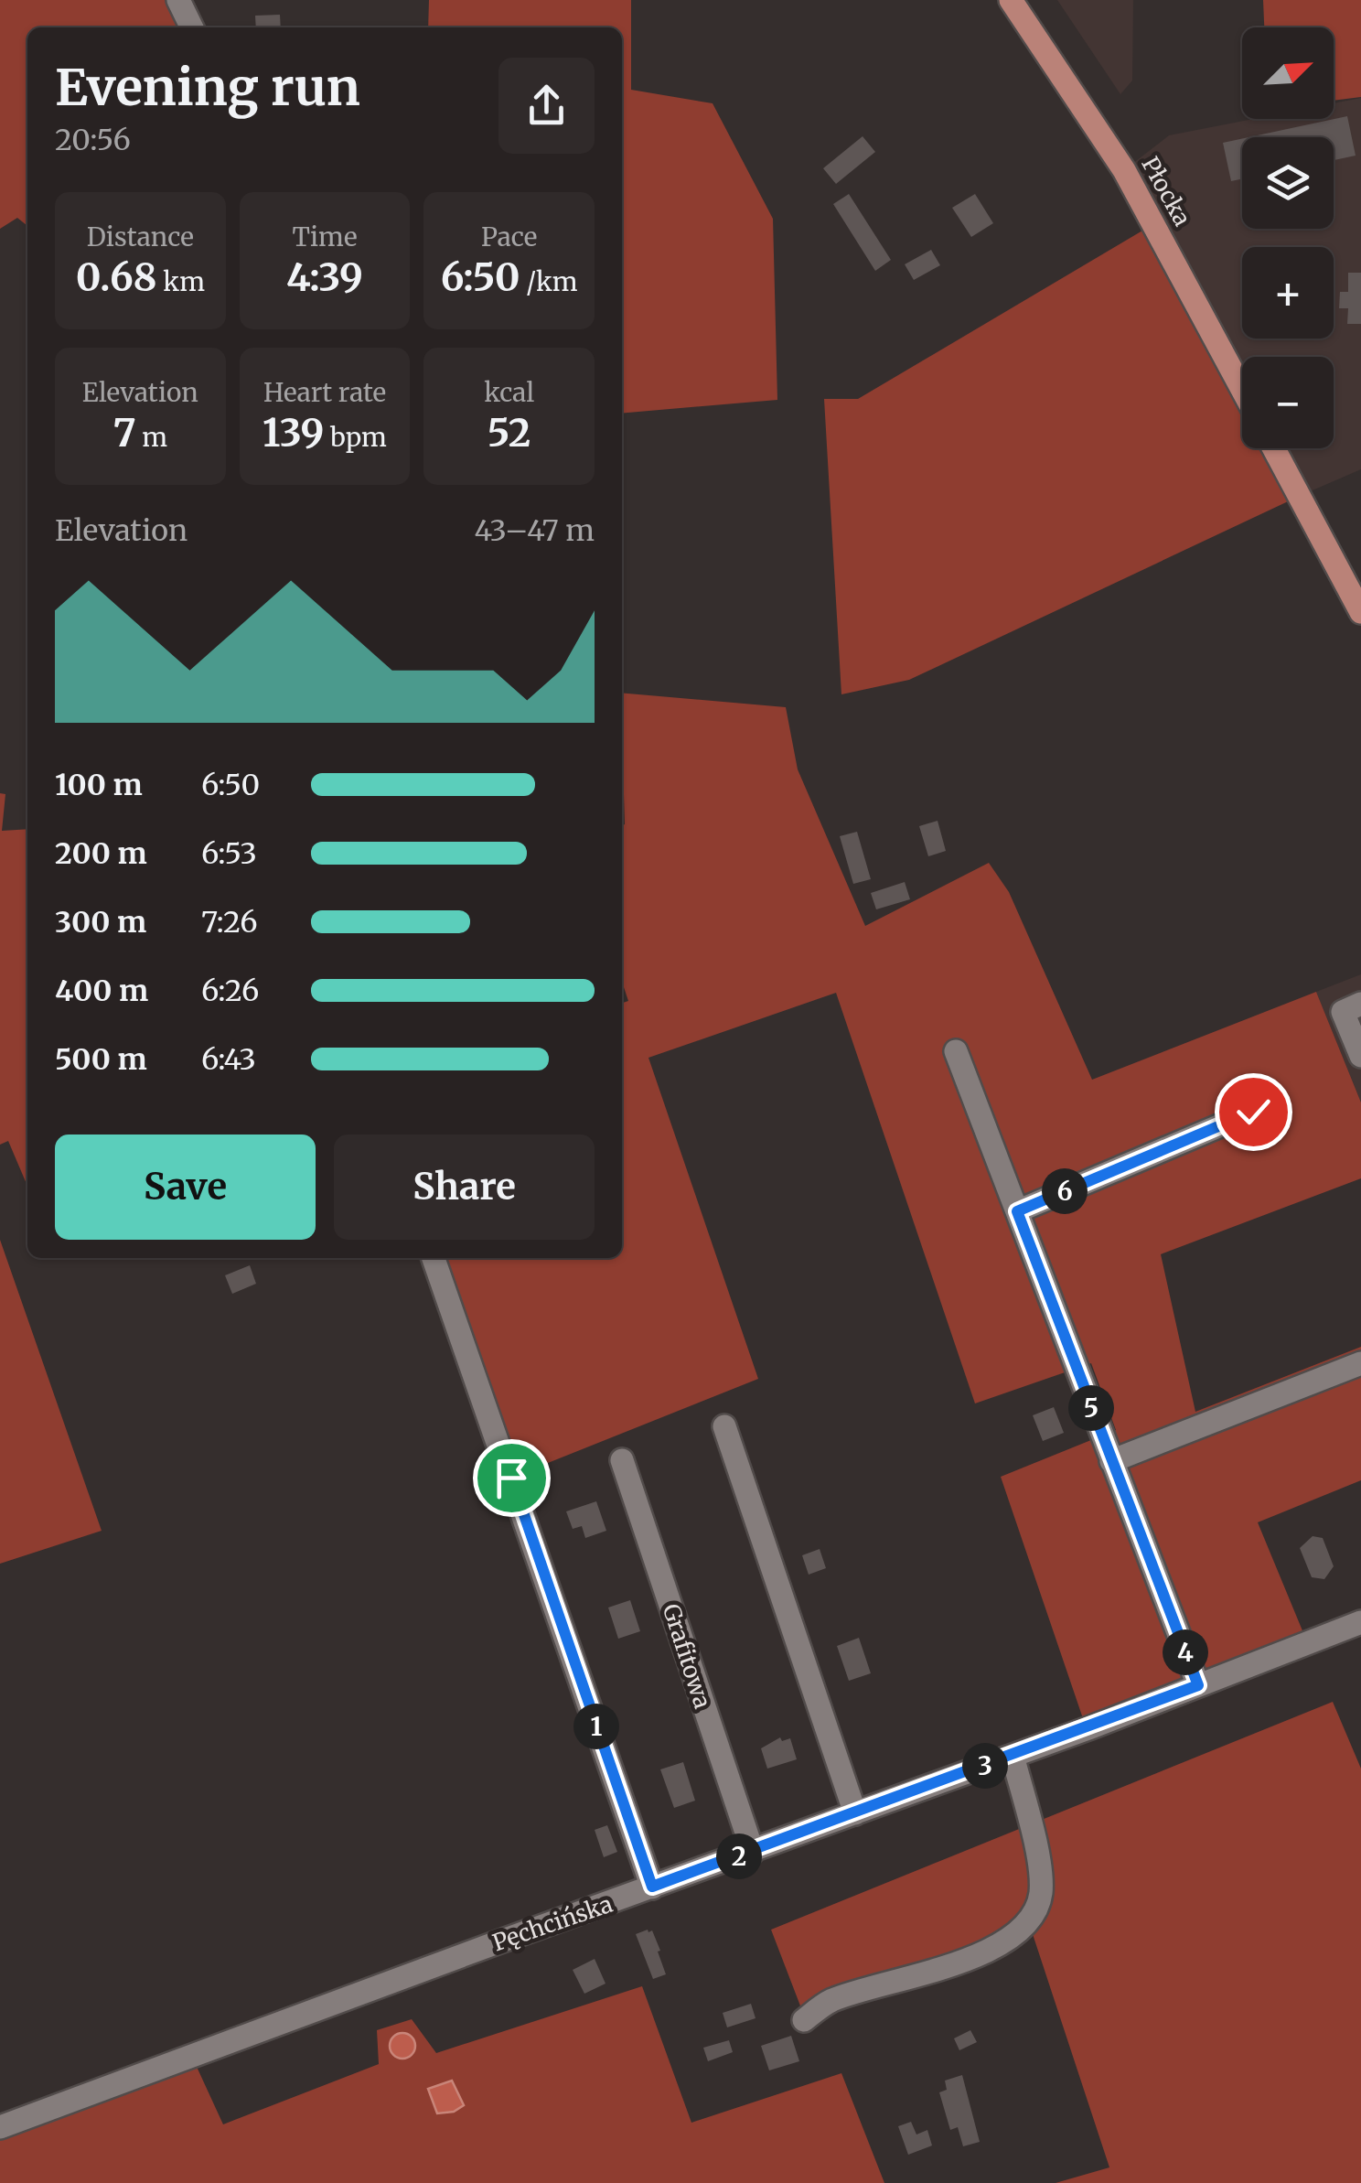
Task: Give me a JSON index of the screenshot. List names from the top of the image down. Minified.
{"streets":{"main road":["Płocka"],"street":["Grafitowa","Pęchcińska"]},"crossings":[["Grafitowa","Pęchcińska"]],"north":"top right","page":{"map_buttons":["+","−"],"heading":["Evening run","20:56"],"stats":[["Distance","0.68 km"],["Time","4:39"],["Pace","6:50 /km"],["Elevation","7 m"],["Heart rate","139 bpm"],["kcal","52"]],"chart":["Elevation","43–47 m"],"list":[{"name":"100 m","note":"6:50"},{"name":"200 m","note":"6:53"},{"name":"300 m","note":"7:26"},{"name":"400 m","note":"6:26"},{"name":"500 m","note":"6:43"}],"buttons":["Save","Share"],"pins":["6","5","4","1","3","2"]}}
